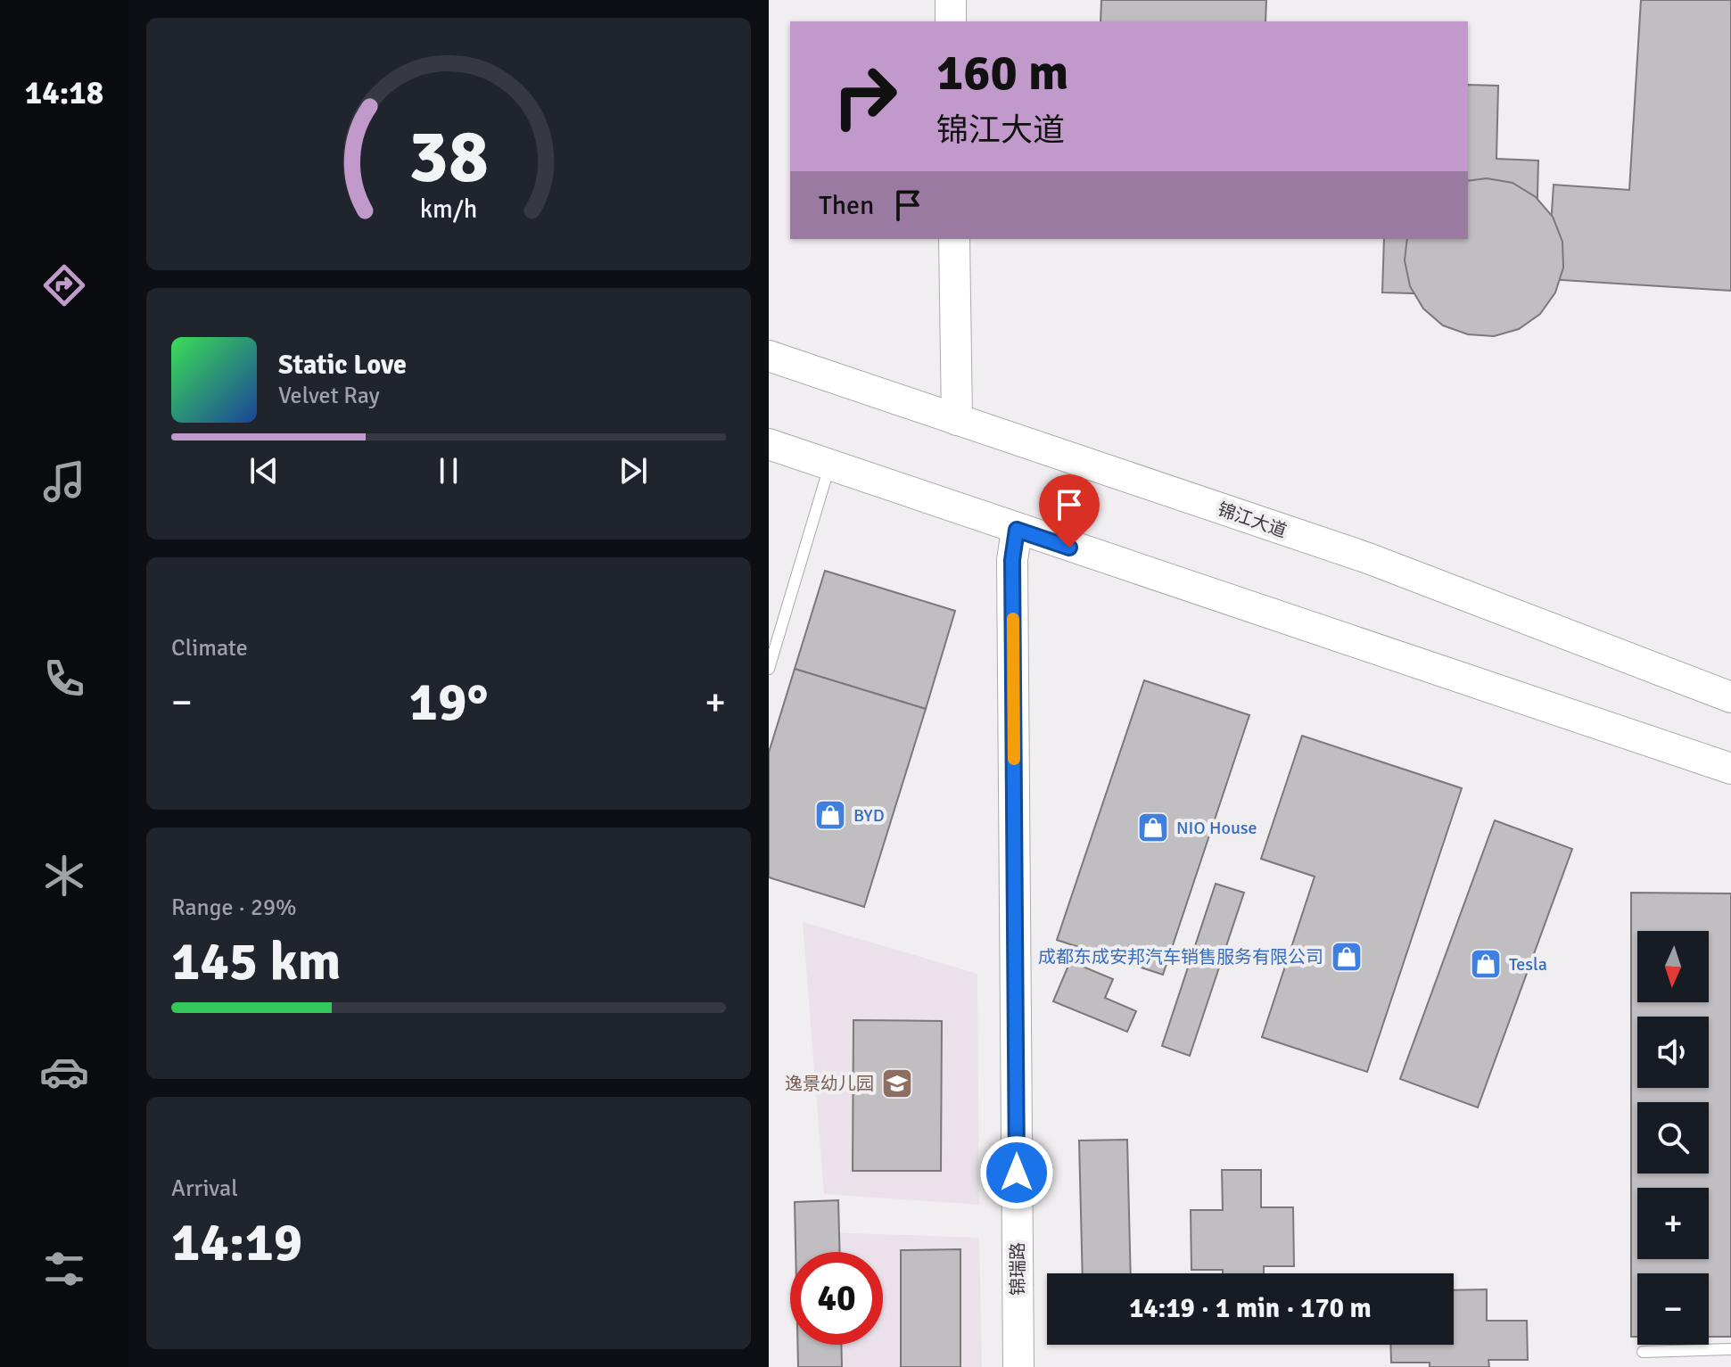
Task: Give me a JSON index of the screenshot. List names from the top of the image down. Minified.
{"streets":{"main road":["锦江大道","锦瑞路"]},"places":{"shop":["BYD","NIO House","成都东成安邦汽车销售服务有限公司","Tesla"],"school or university":["逸景幼儿园"]},"north":"bottom","page":{"tabs":"14:18","turn":["160 m","锦江大道"],"then":"Then","song":["Static Love","Velvet Ray"],"tile":["Climate",["Range · 29%","145 km"],["Arrival","14:19"]],"heat":["−","19°","+"],"map_buttons":["+","−"],"limit":"40","trip":"14:19 · 1 min · 170 m","gauge":["38","km/h"]}}
